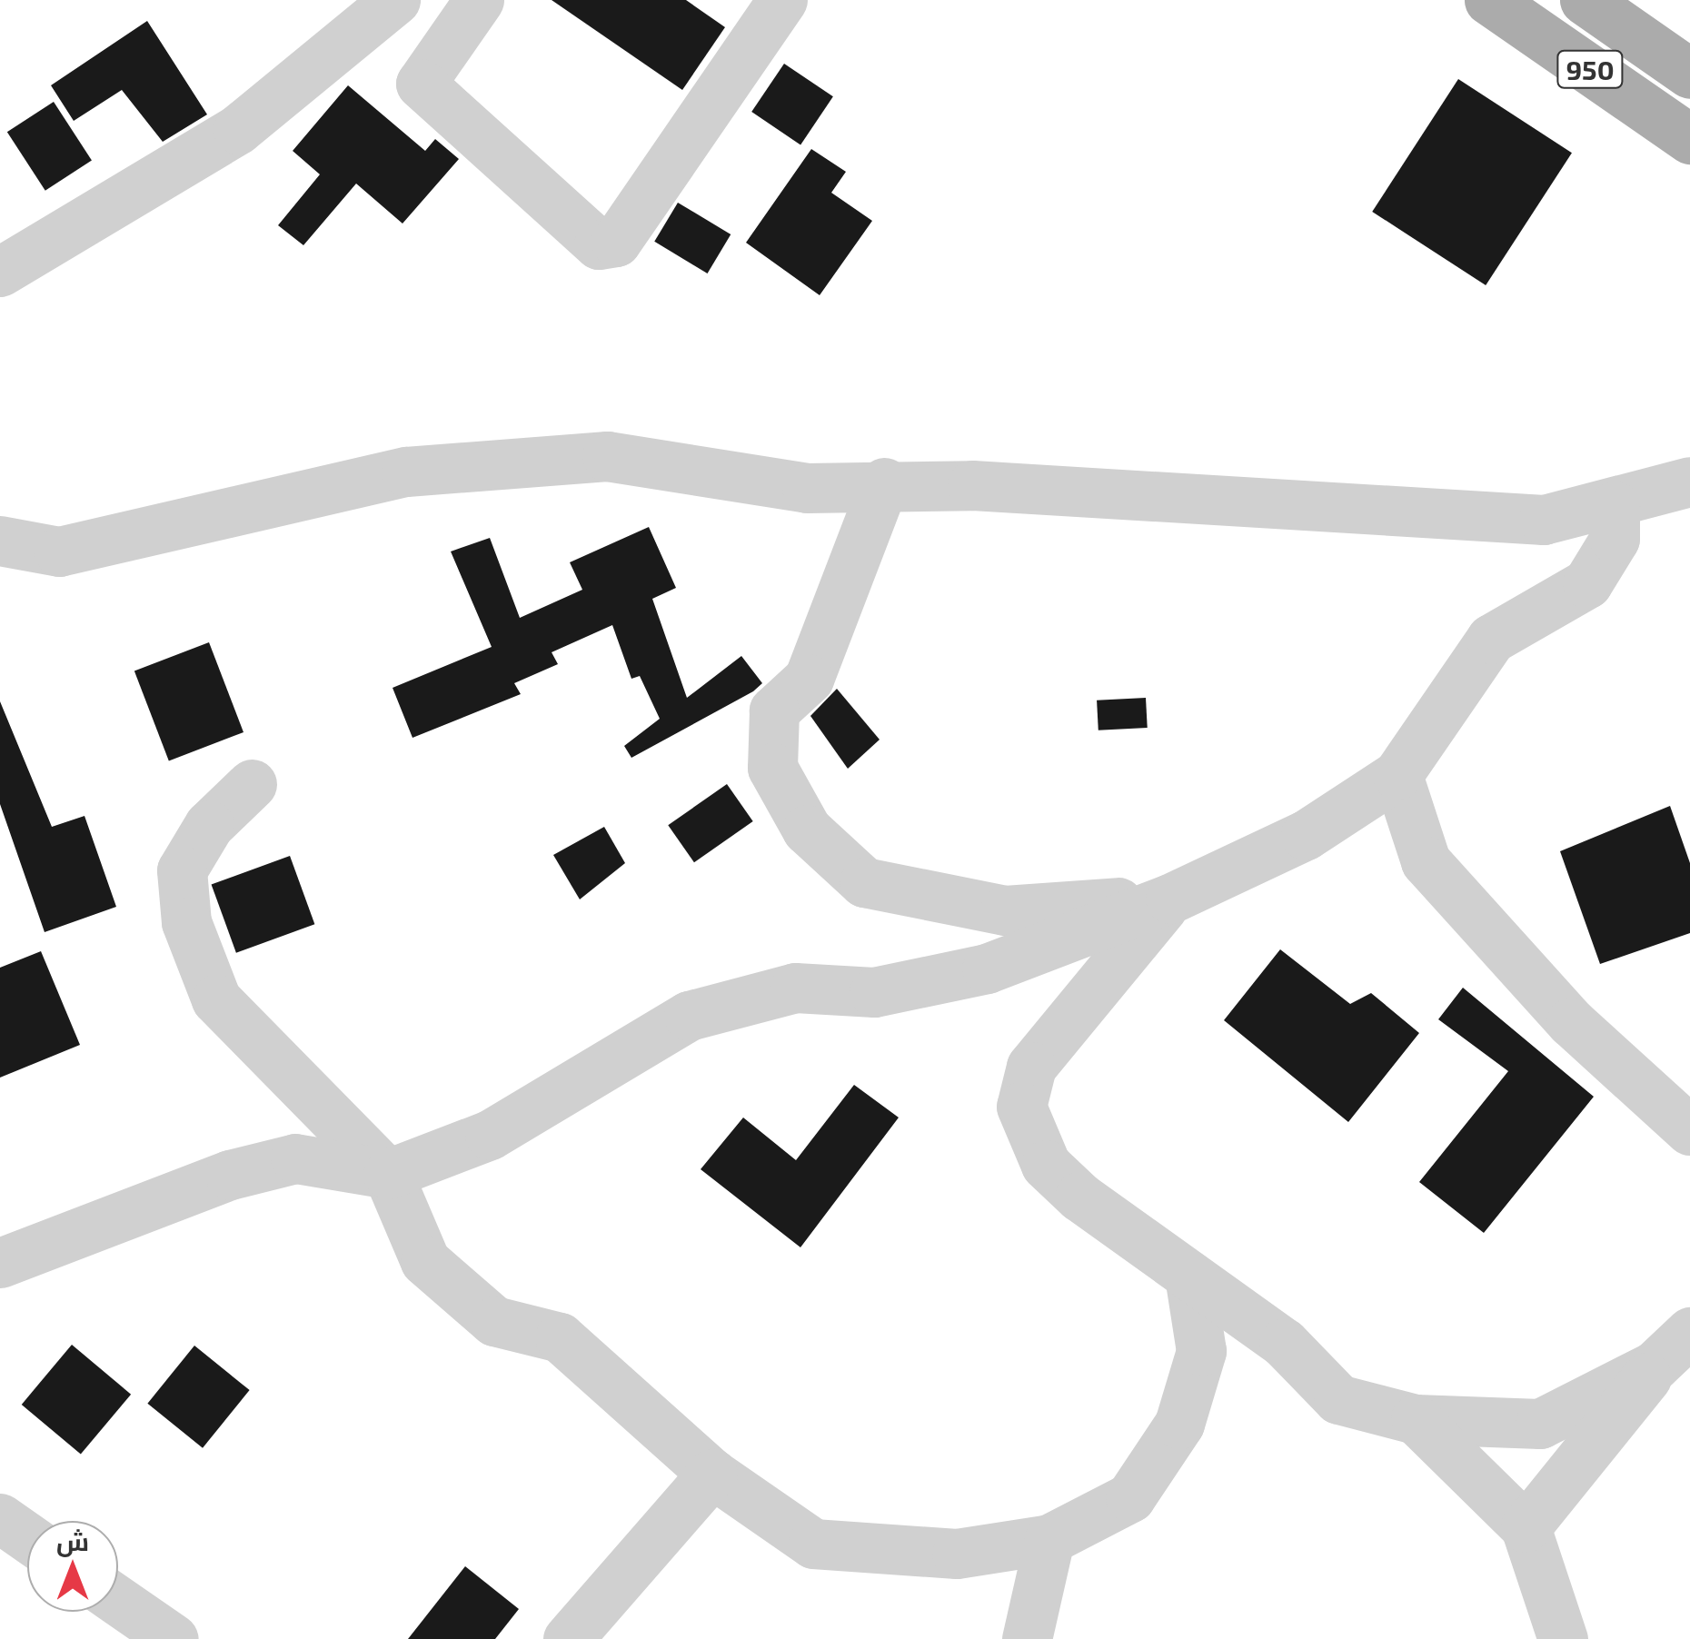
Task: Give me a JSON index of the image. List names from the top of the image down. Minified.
{"streets":{"main road":["950"]},"north":"top"}
